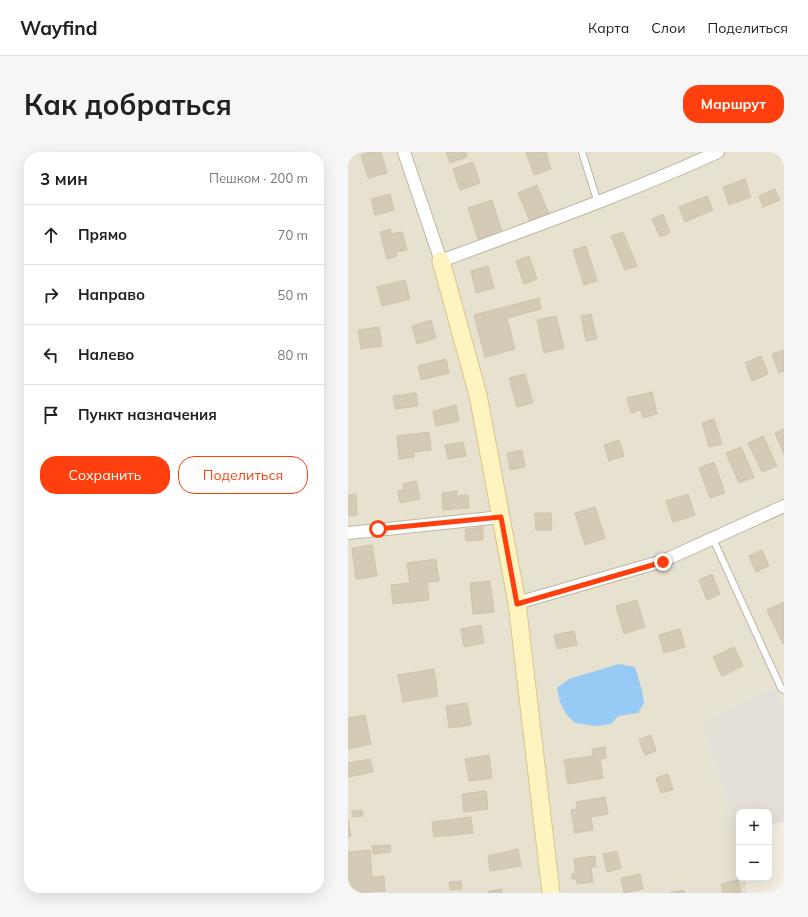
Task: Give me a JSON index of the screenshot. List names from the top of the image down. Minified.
{"page":{"header":"Wayfind","nav":["Карта","Слои","Поделиться"],"buttons":["Маршрут",["Сохранить","Поделиться"]],"title":"Как добраться","heading":["3 мин","Пешком · 200 m"],"list":[["Прямо","70 m"],["Направо","50 m"],["Налево","80 m"],"Пункт назначения"],"map_buttons":["+","−"]}}
